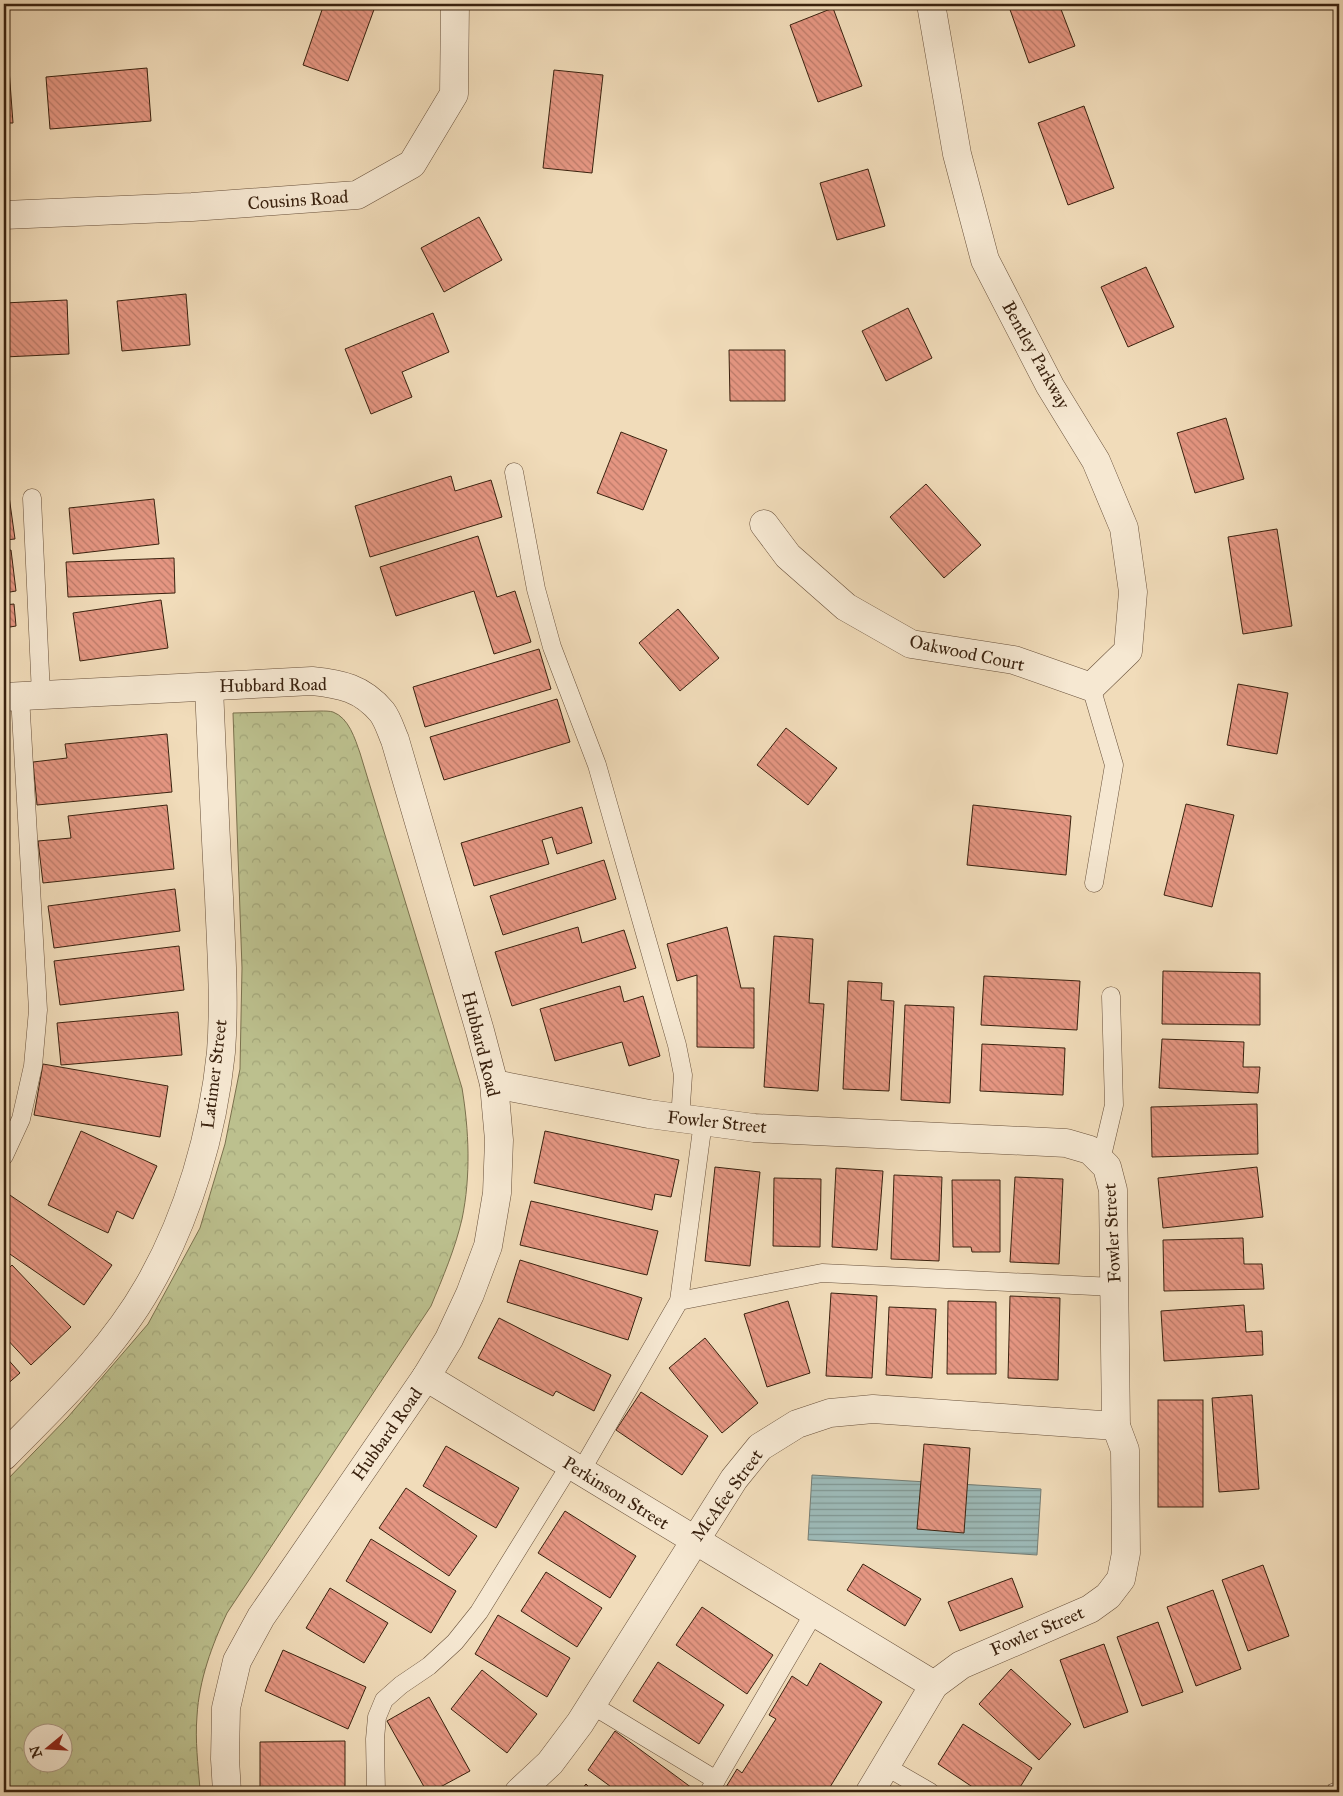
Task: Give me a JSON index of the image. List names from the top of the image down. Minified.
{"streets":{"street":["Cousins Road","Bentley Parkway","Oakwood Court","Hubbard Road","Latimer Street","Fowler Street","Perkinson Street","McAfee Street"]},"crossings":[["Bentley Parkway","Oakwood Court"],["Hubbard Road","Latimer Street"],["Hubbard Road","Fowler Street"],["Hubbard Road","Perkinson Street"],["Fowler Street","Perkinson Street"],["Fowler Street","McAfee Street"],["Perkinson Street","McAfee Street"]],"north":"left"}
